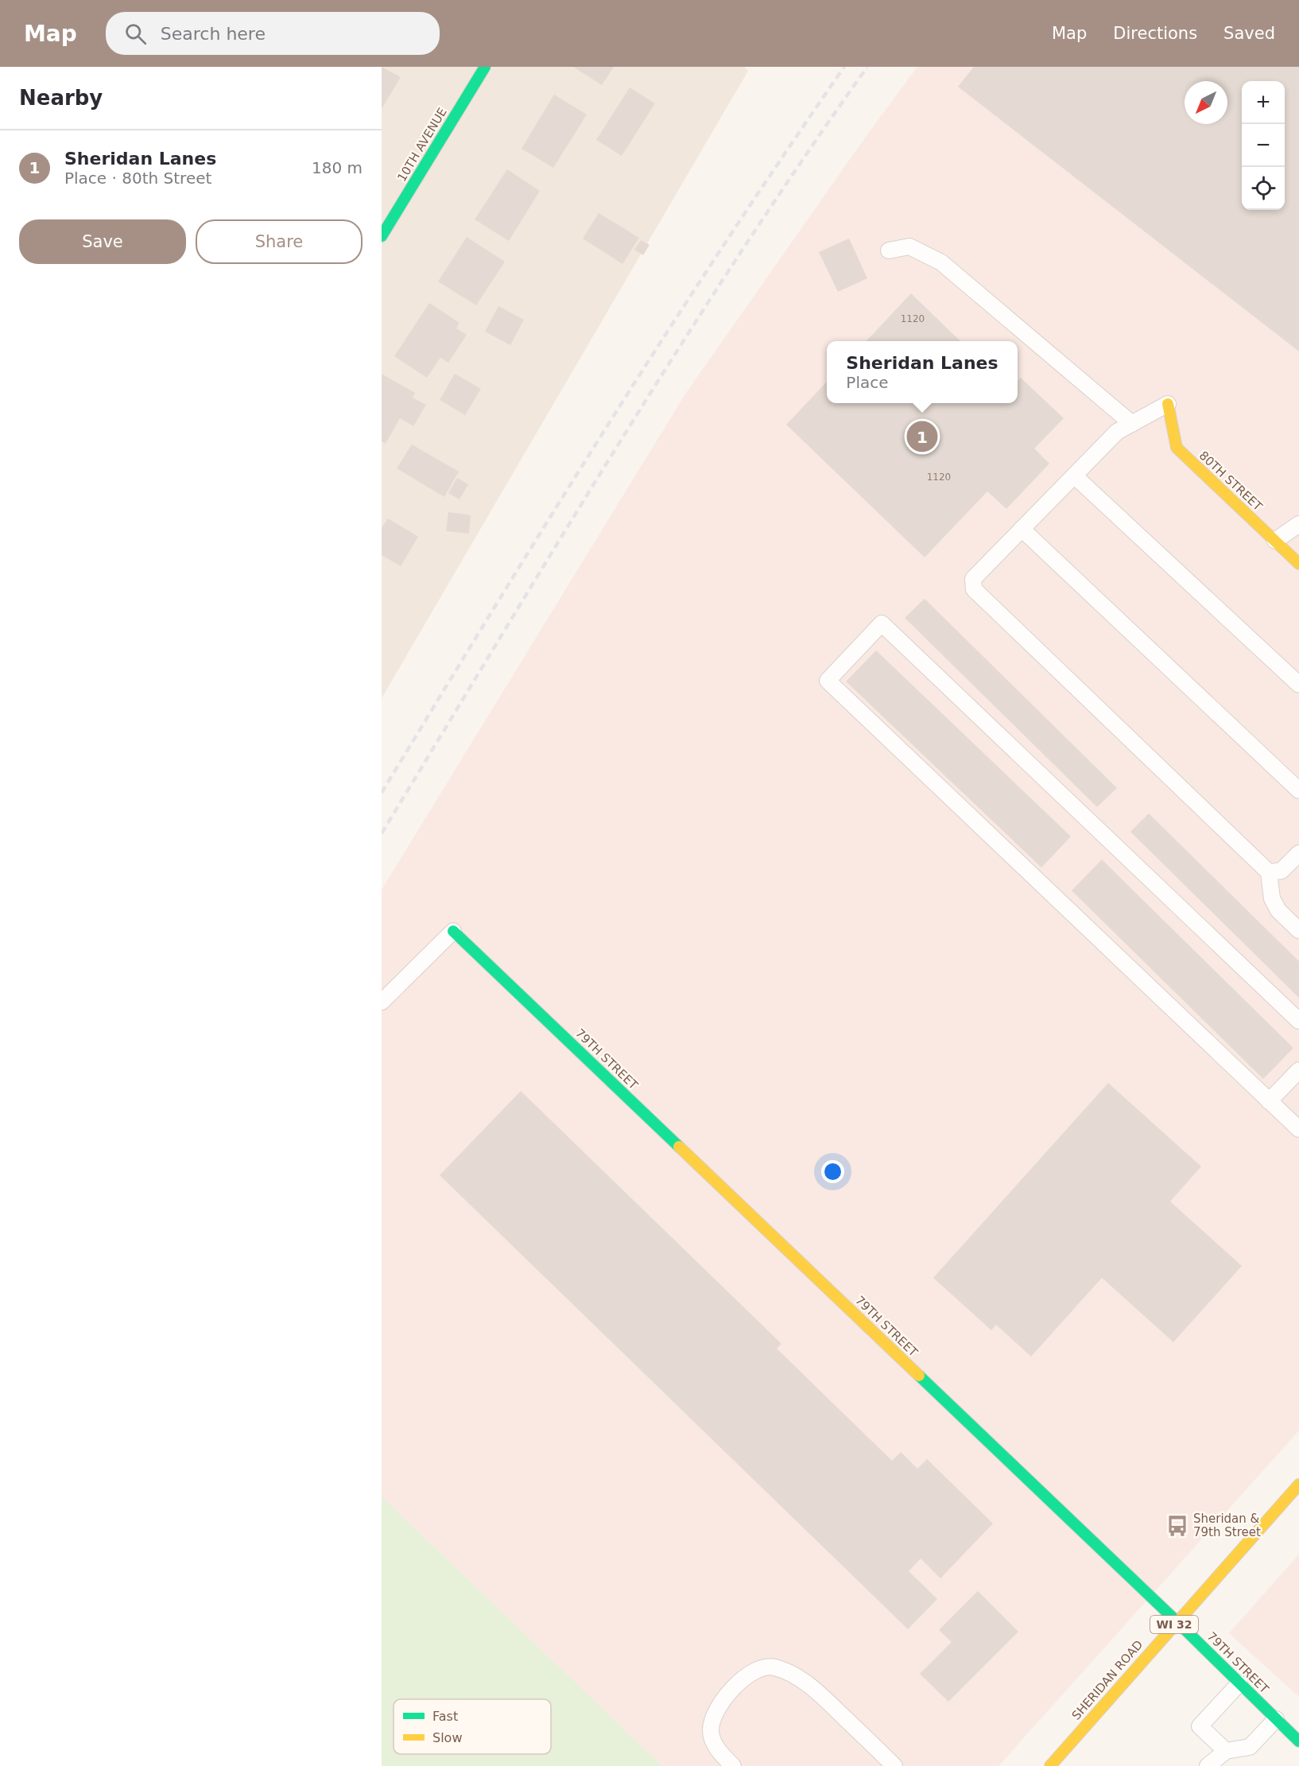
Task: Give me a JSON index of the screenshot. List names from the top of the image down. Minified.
{"streets":{"street":["10TH AVENUE","80TH STREET","79TH STREET","WI 32","SHERIDAN ROAD"]},"crossings":[["79TH STREET","SHERIDAN ROAD"]],"places":{"bus stop":["Sheridan & 79th Street"]},"house_numbers":["1120","1120"],"legend":["Fast","Slow"],"north":"bottom left","page":{"header":"Map","search":"Search here","nav":["Map","Directions","Saved"],"heading":"Nearby","map_buttons":["+","−"],"list":[{"mark":"1","name":"Sheridan Lanes","note":"Place · 80th Street","value":"180 m"}],"buttons":["Save","Share"],"popup":["Sheridan Lanes","Place"],"pins":"1"}}
